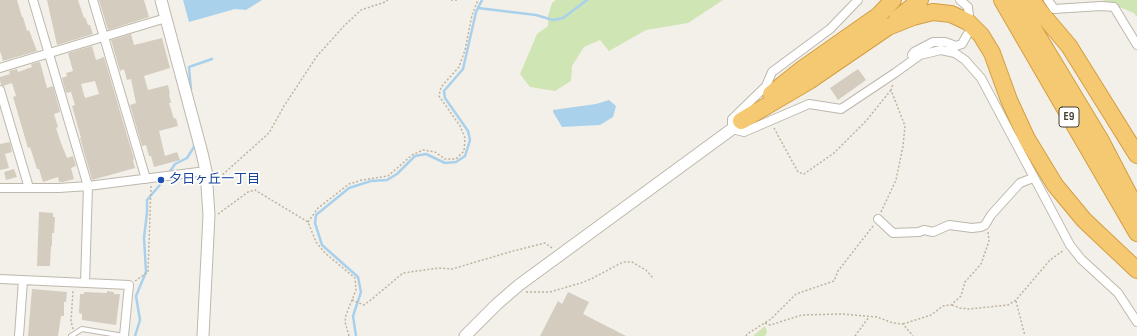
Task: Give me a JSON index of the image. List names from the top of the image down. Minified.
{"streets":{"highway":["E9"]},"places":["夕日ヶ丘一丁目"]}
